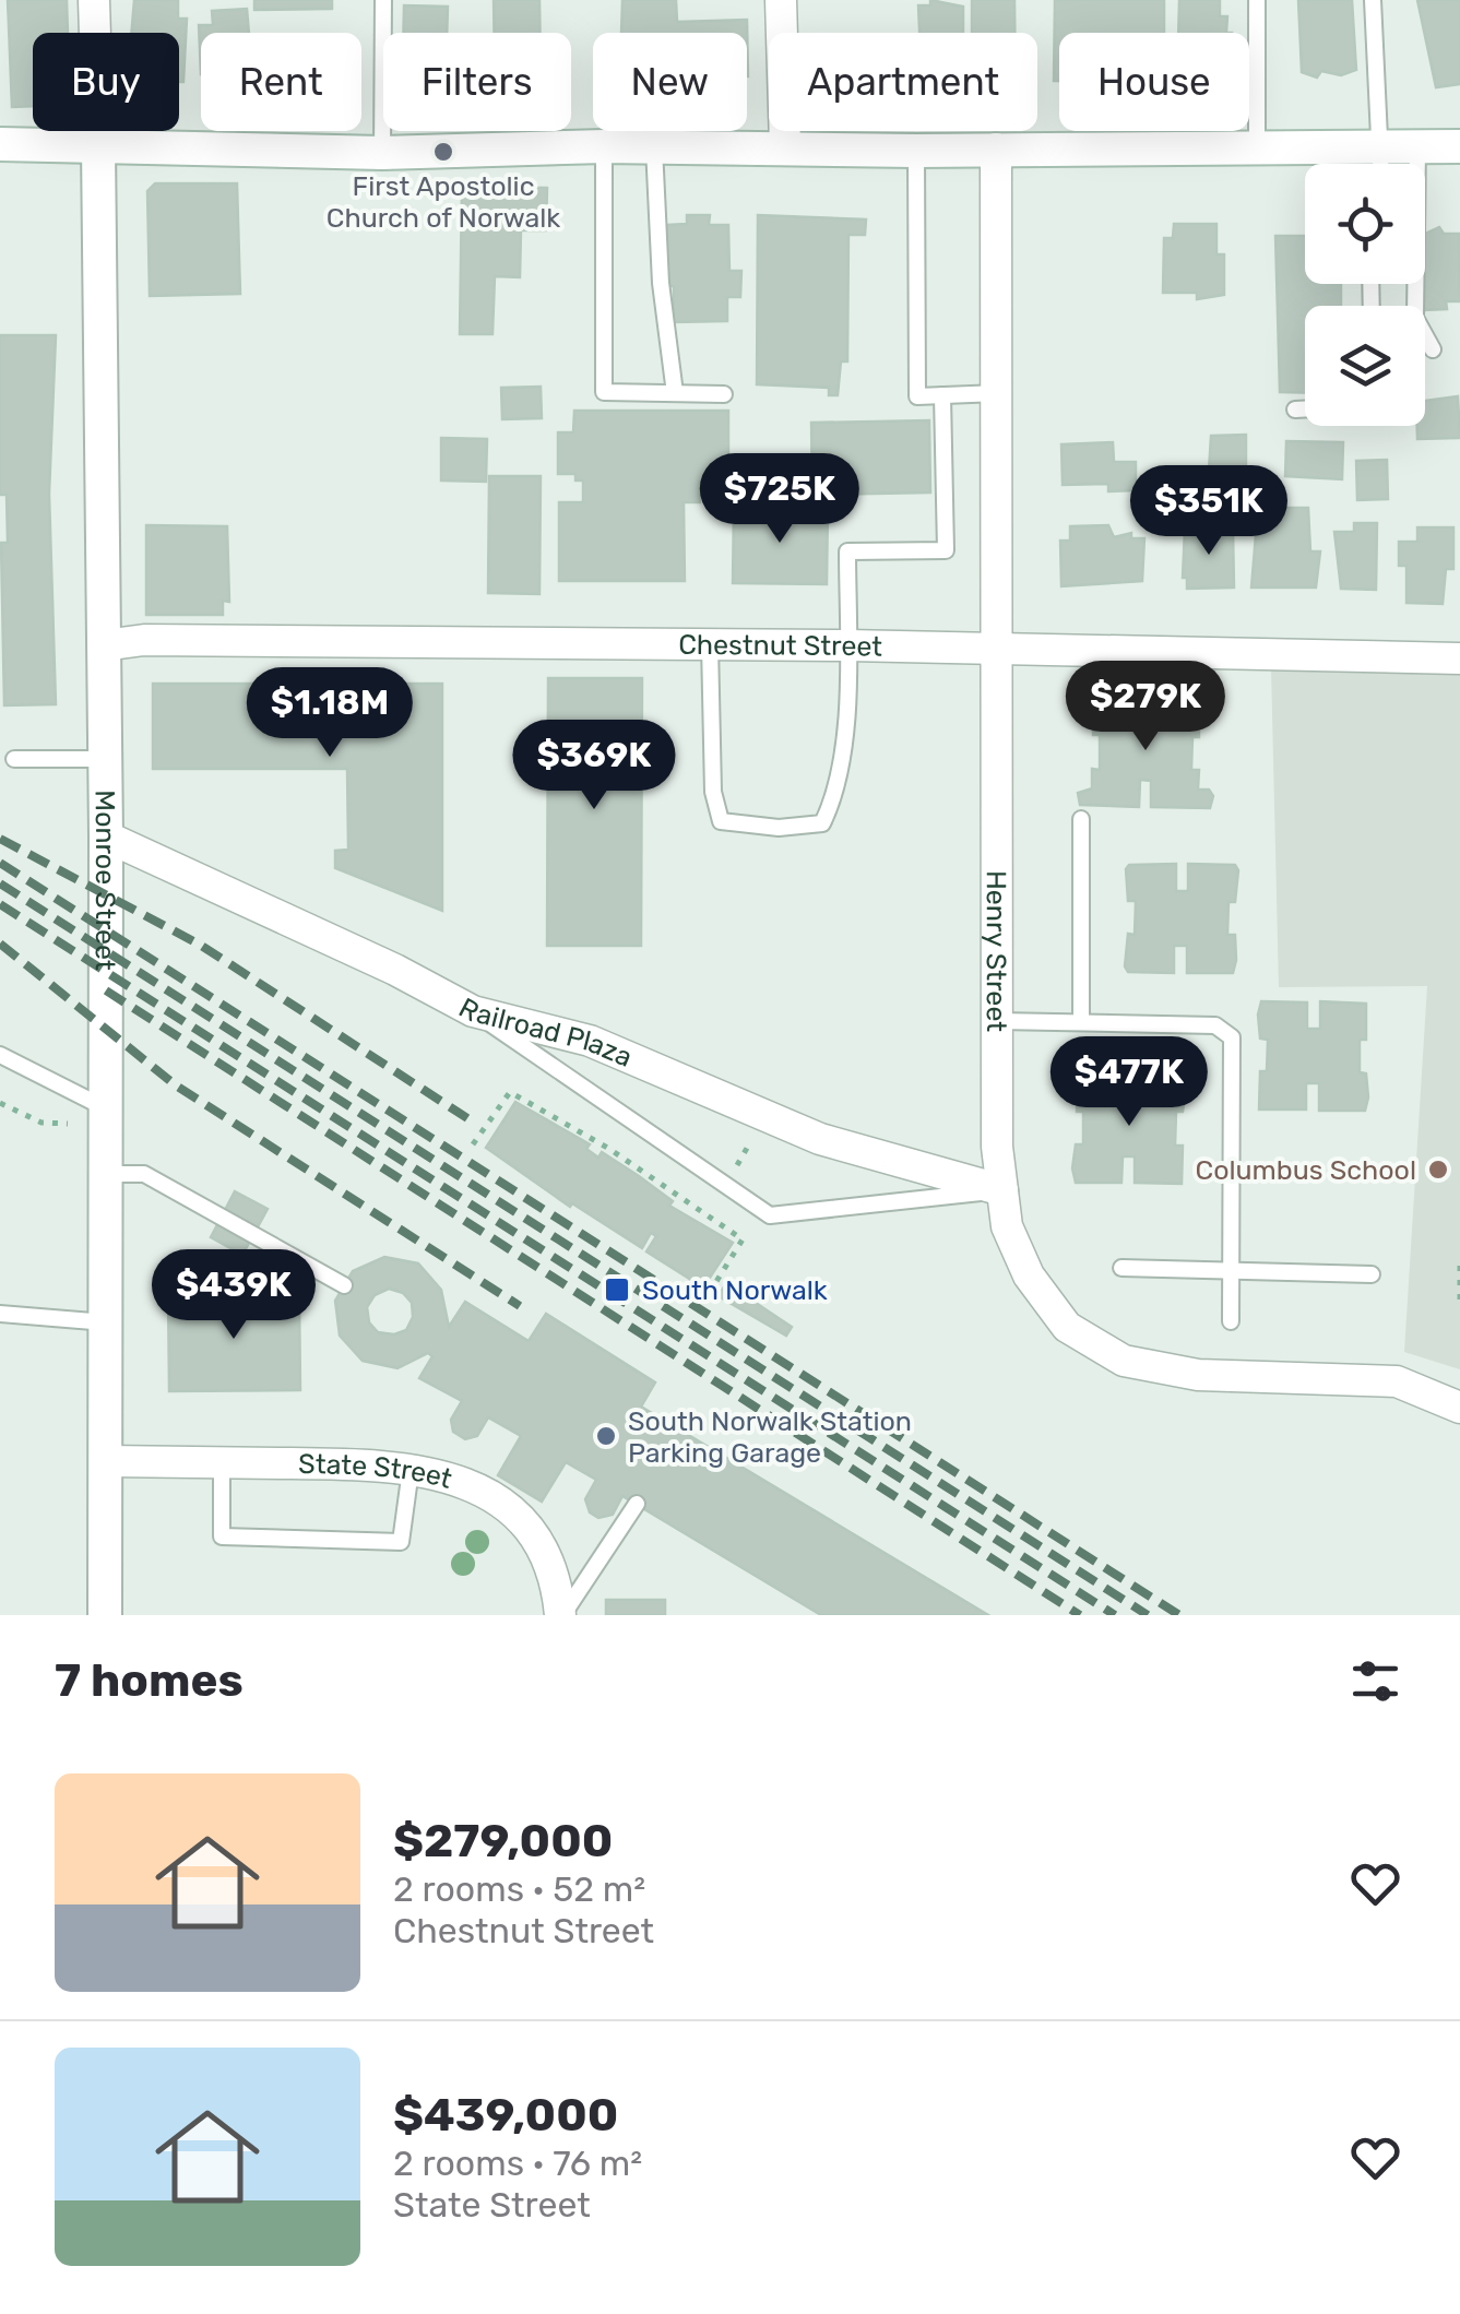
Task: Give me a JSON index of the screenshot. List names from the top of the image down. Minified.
{"streets":{"main road":["Monroe Street"],"street":["Chestnut Street","Henry Street","Railroad Plaza","State Street"]},"crossings":[["Chestnut Street","Monroe Street"],["Chestnut Street","Henry Street"],["Monroe Street","Railroad Plaza"],["Monroe Street","State Street"],["Henry Street","Railroad Plaza"]],"places":{"other":["First Apostolic Church of Norwalk","Columbus School","South Norwalk Station Parking Garage"],"transit":["South Norwalk"]},"page":{"chip":["Buy","Rent","Filters","New","Apartment","House"],"price":["$725K","$351K","$279K","$1.18M","$369K","$477K","$439K"],"heading":"7 homes","list":[{"name":"$279,000","note":"2 rooms · 52 m² · Chestnut Street"},{"name":"$439,000","note":"2 rooms · 76 m² · State Street"}]}}
